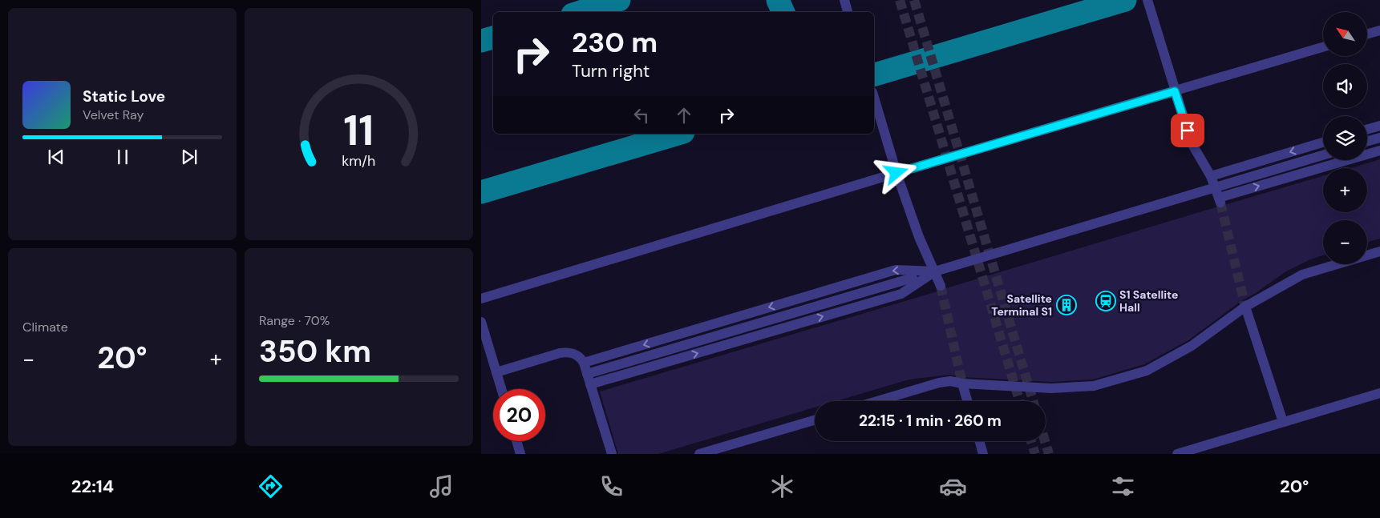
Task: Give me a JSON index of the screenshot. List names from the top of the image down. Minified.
{"places":{"station":["S1 Satellite Hall"],"building":["Satellite Terminal S1"]},"north":"top left","page":{"map_buttons":["+","−"],"turn":["230 m","Turn right"],"song":["Static Love","Velvet Ray"],"tile":["Climate",["Range · 70%","350 km"]],"heat":["−","20°","+"],"limit":"20","trip":"22:15 · 1 min · 260 m","tabs":["22:14","20°"],"gauge":["11","km/h"]}}
